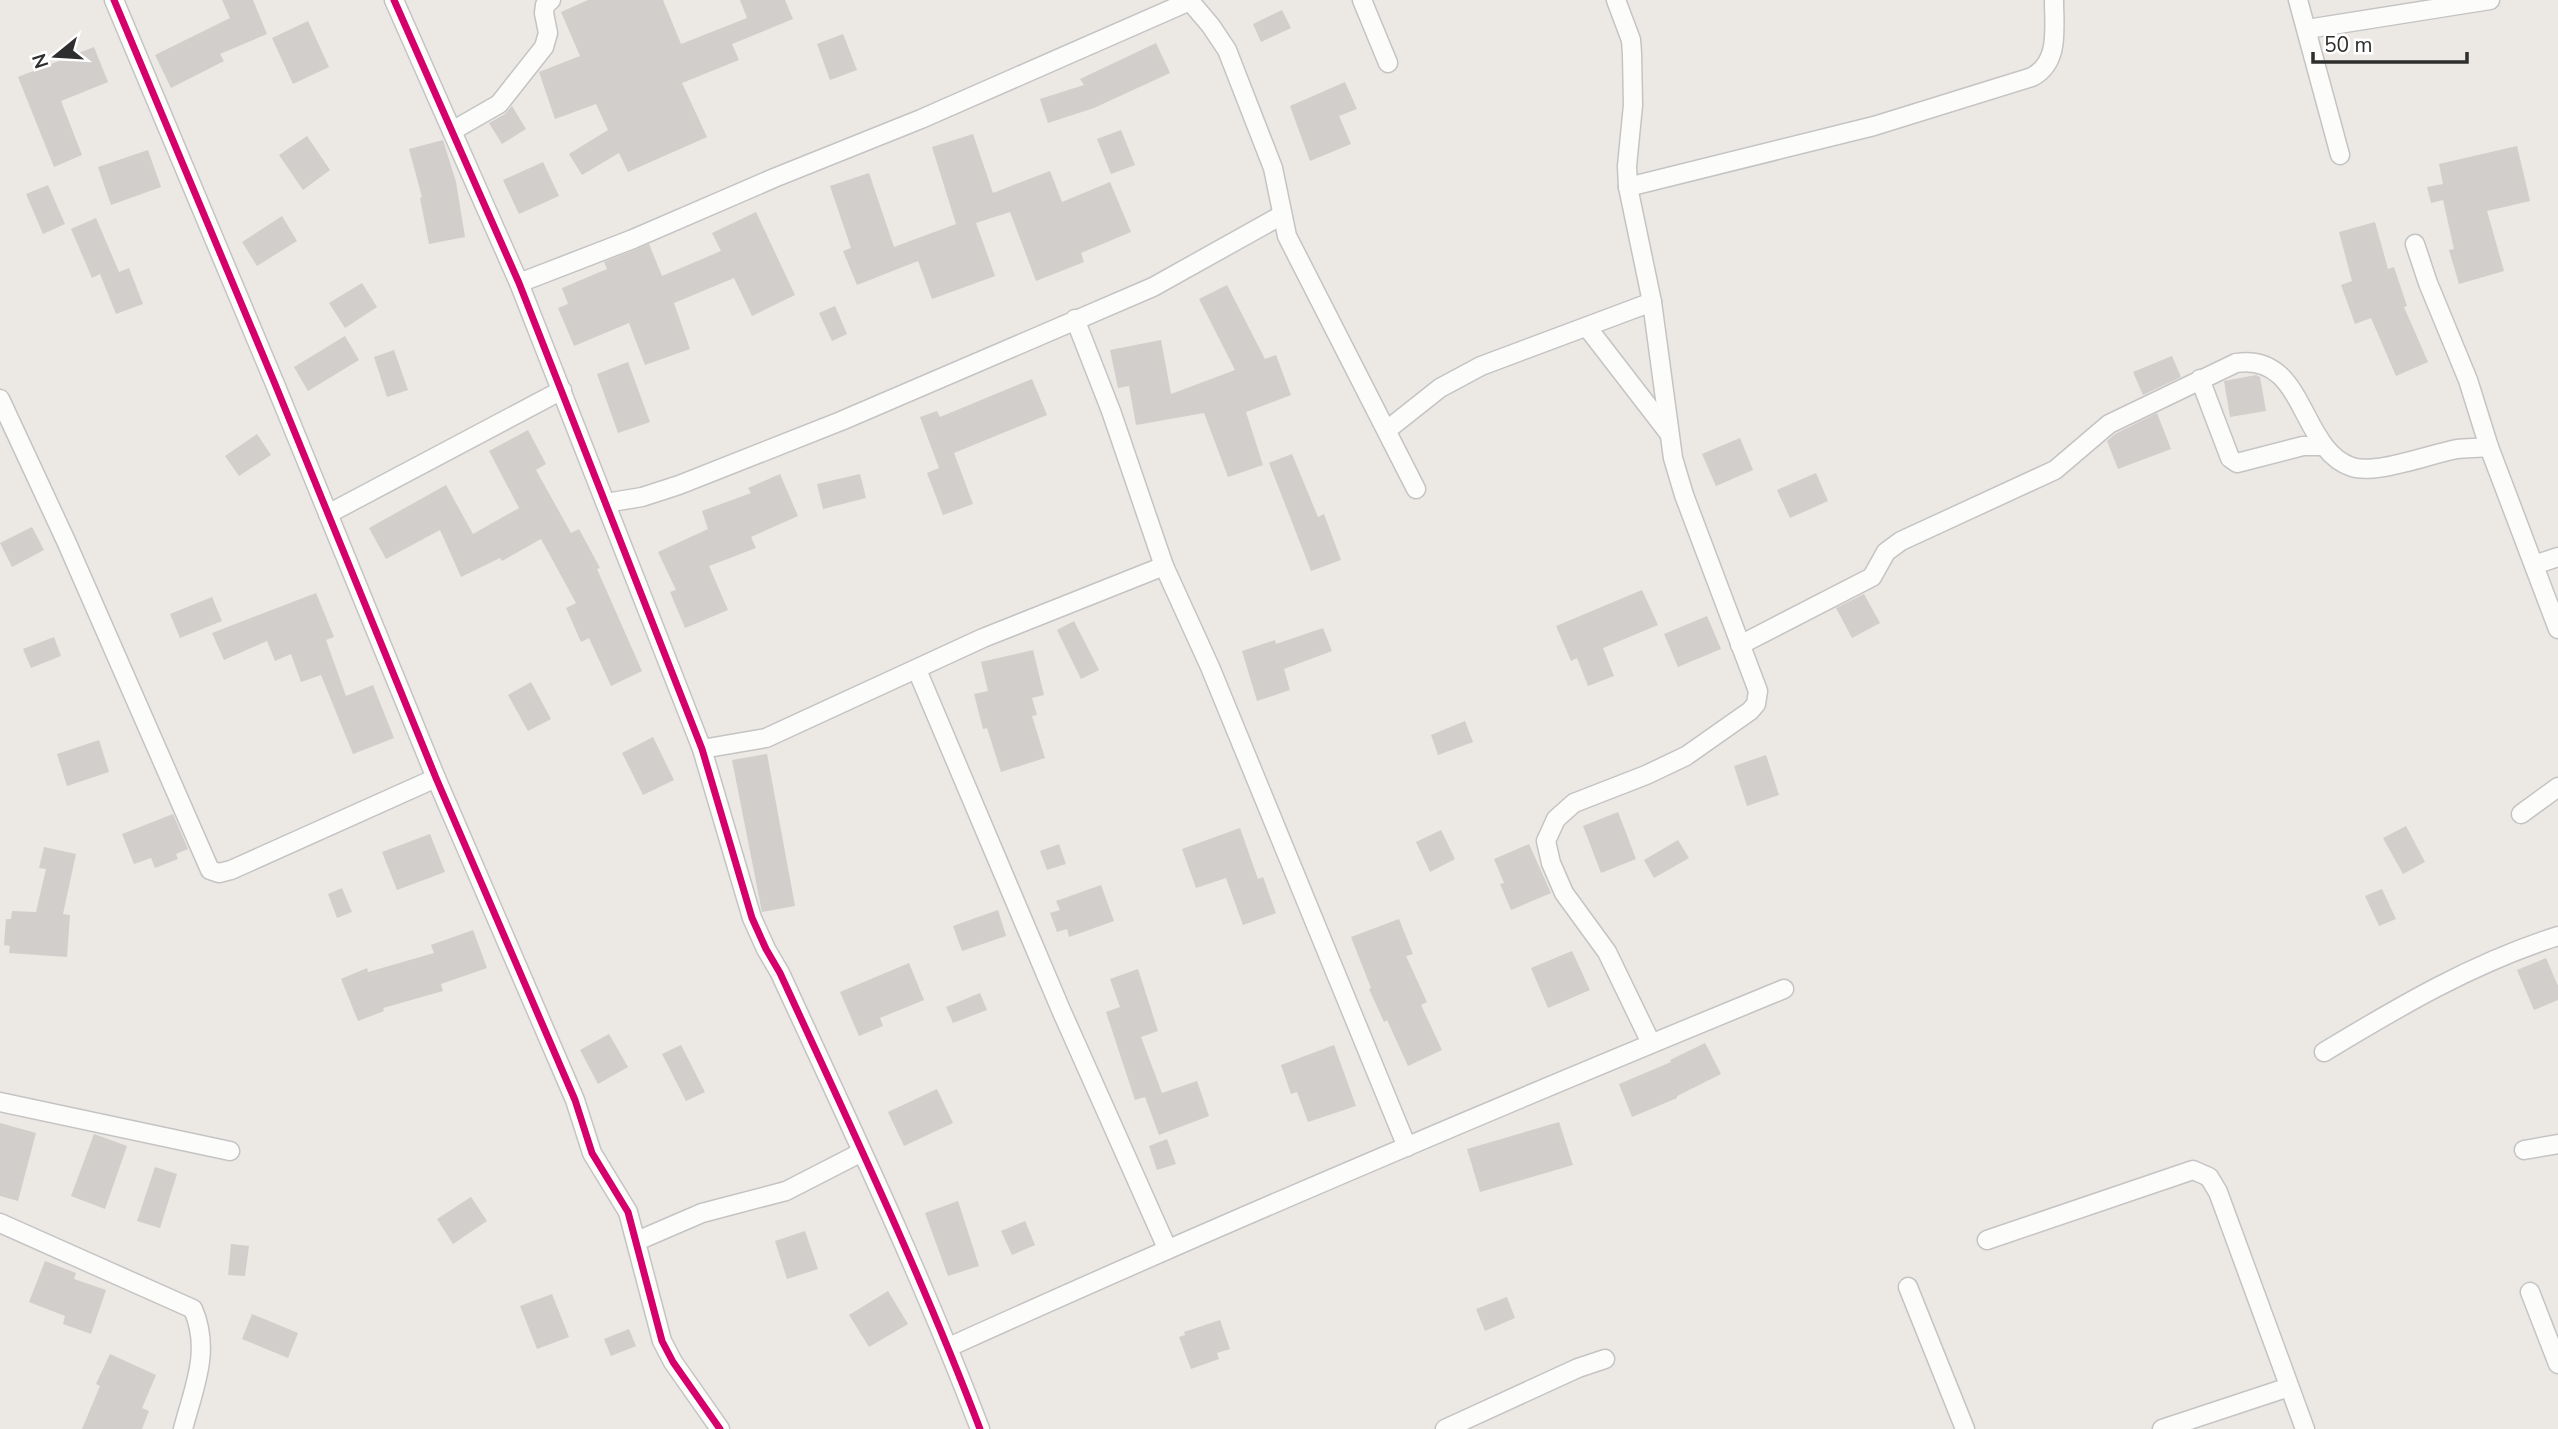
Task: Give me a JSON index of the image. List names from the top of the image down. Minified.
{"scale_bar":"50 m","north":"left"}
